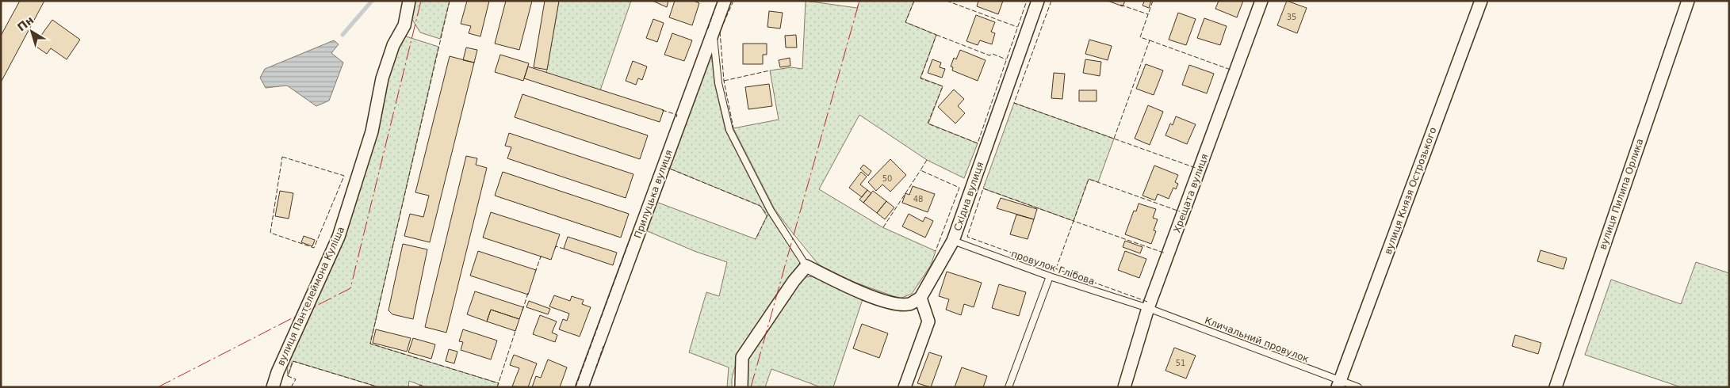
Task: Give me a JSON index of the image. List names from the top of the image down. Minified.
{"streets":{"street":["вулиця Князя Острозького","Хрещата вулиця","Прилуцька вулиця","вулиця Пилипа Орлика","Східна вулиця","вулиця Пантелеймона Куліша"],"lane":["провулок Глібова","Кличальний провулок"]},"crossings":[["вулиця Князя Острозького","Кличальний провулок"],["Хрещата вулиця","провулок Глібова"],["Хрещата вулиця","Кличальний провулок"],["Східна вулиця","провулок Глібова"],["провулок Глібова","Кличальний провулок"]],"house_numbers":["35","50","48","51"],"north":"top left"}
